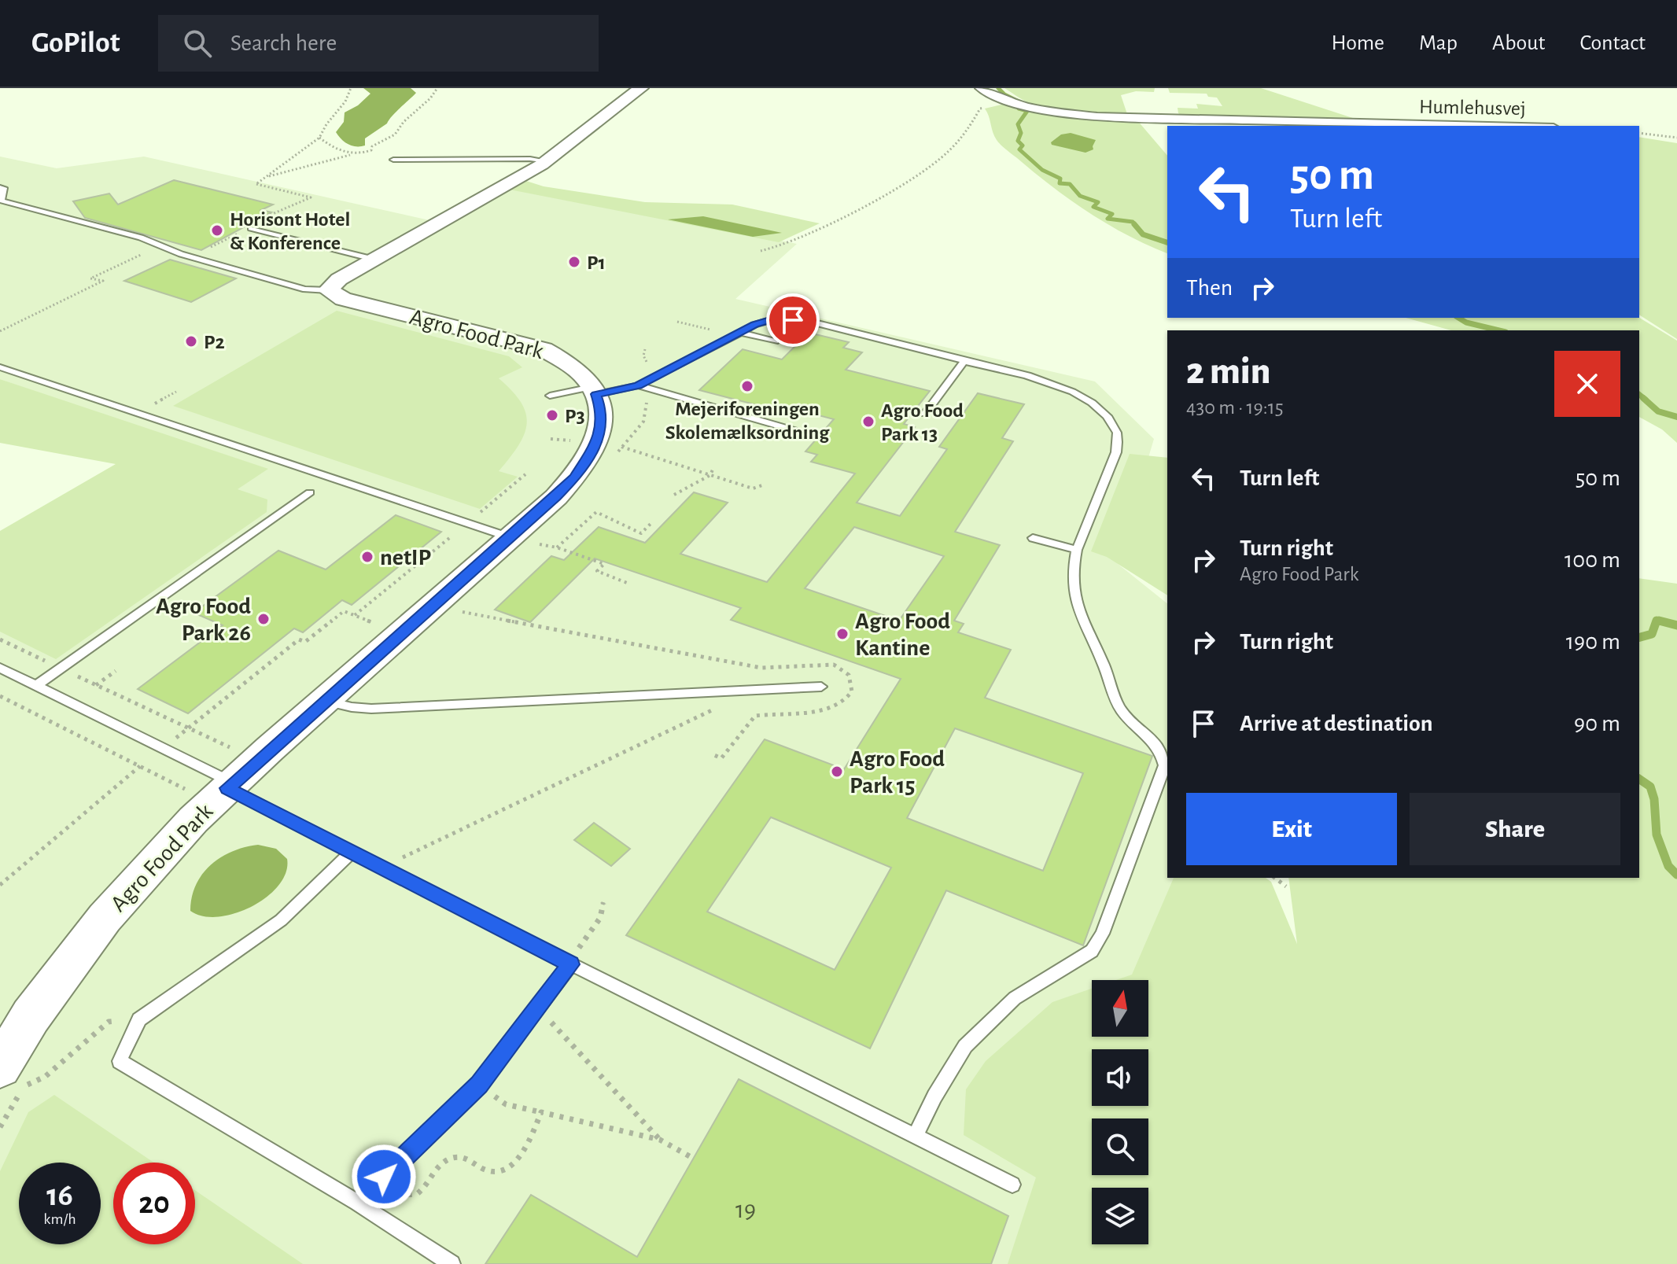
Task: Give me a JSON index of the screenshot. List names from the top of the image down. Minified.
{"streets":{"street":["Humlehusvej","Agro Food Park"]},"places":["Horisont Hotel & Konference","P1","P2","Mejeriforeningen Skolemælksordning","P3","Agro Food Park 13","netIP","Agro Food Park 26","Agro Food Kantine","Agro Food Park 15"],"house_numbers":["19"],"north":"top","page":{"header":"GoPilot","search":"Search here","nav":["Home","Map","About","Contact"],"turn":["50 m","Turn left"],"then":"Then","heading":["2 min","430 m · 19:15"],"list":[{"name":"Turn left","value":"50 m"},{"name":"Turn right","note":"Agro Food Park","value":"100 m"},{"name":"Turn right","value":"190 m"},{"name":"Arrive at destination","value":"90 m"}],"buttons":["Exit","Share"],"speed":"16 km/h","limit":"20"}}
